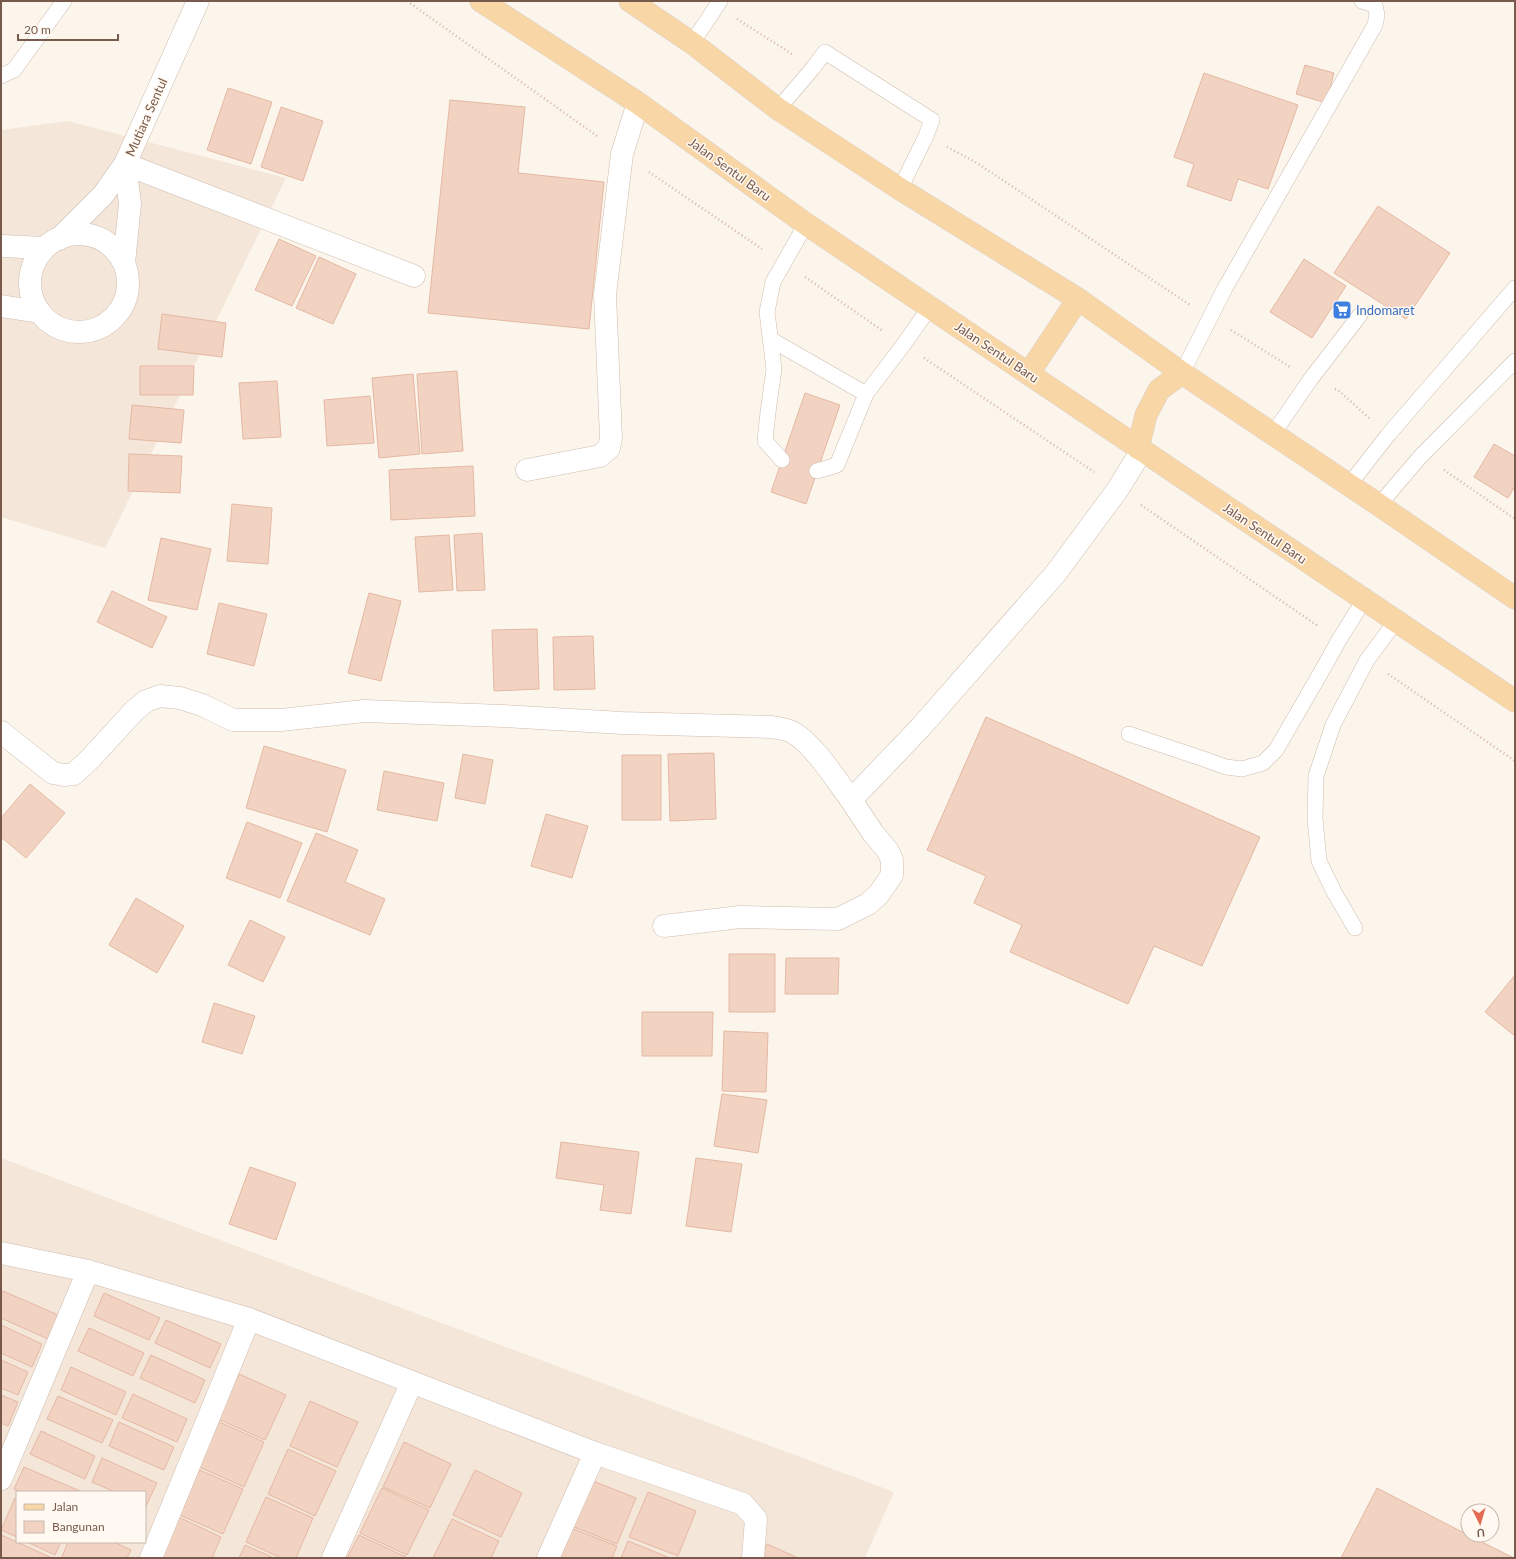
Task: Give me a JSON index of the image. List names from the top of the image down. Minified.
{"streets":{"main road":["Jalan Sentul Baru"],"street":["Mutiara Sentul"]},"places":{"supermarket":["Indomaret"]},"legend":["Jalan","Bangunan"],"scale_bar":"20 m","north":"bottom"}
